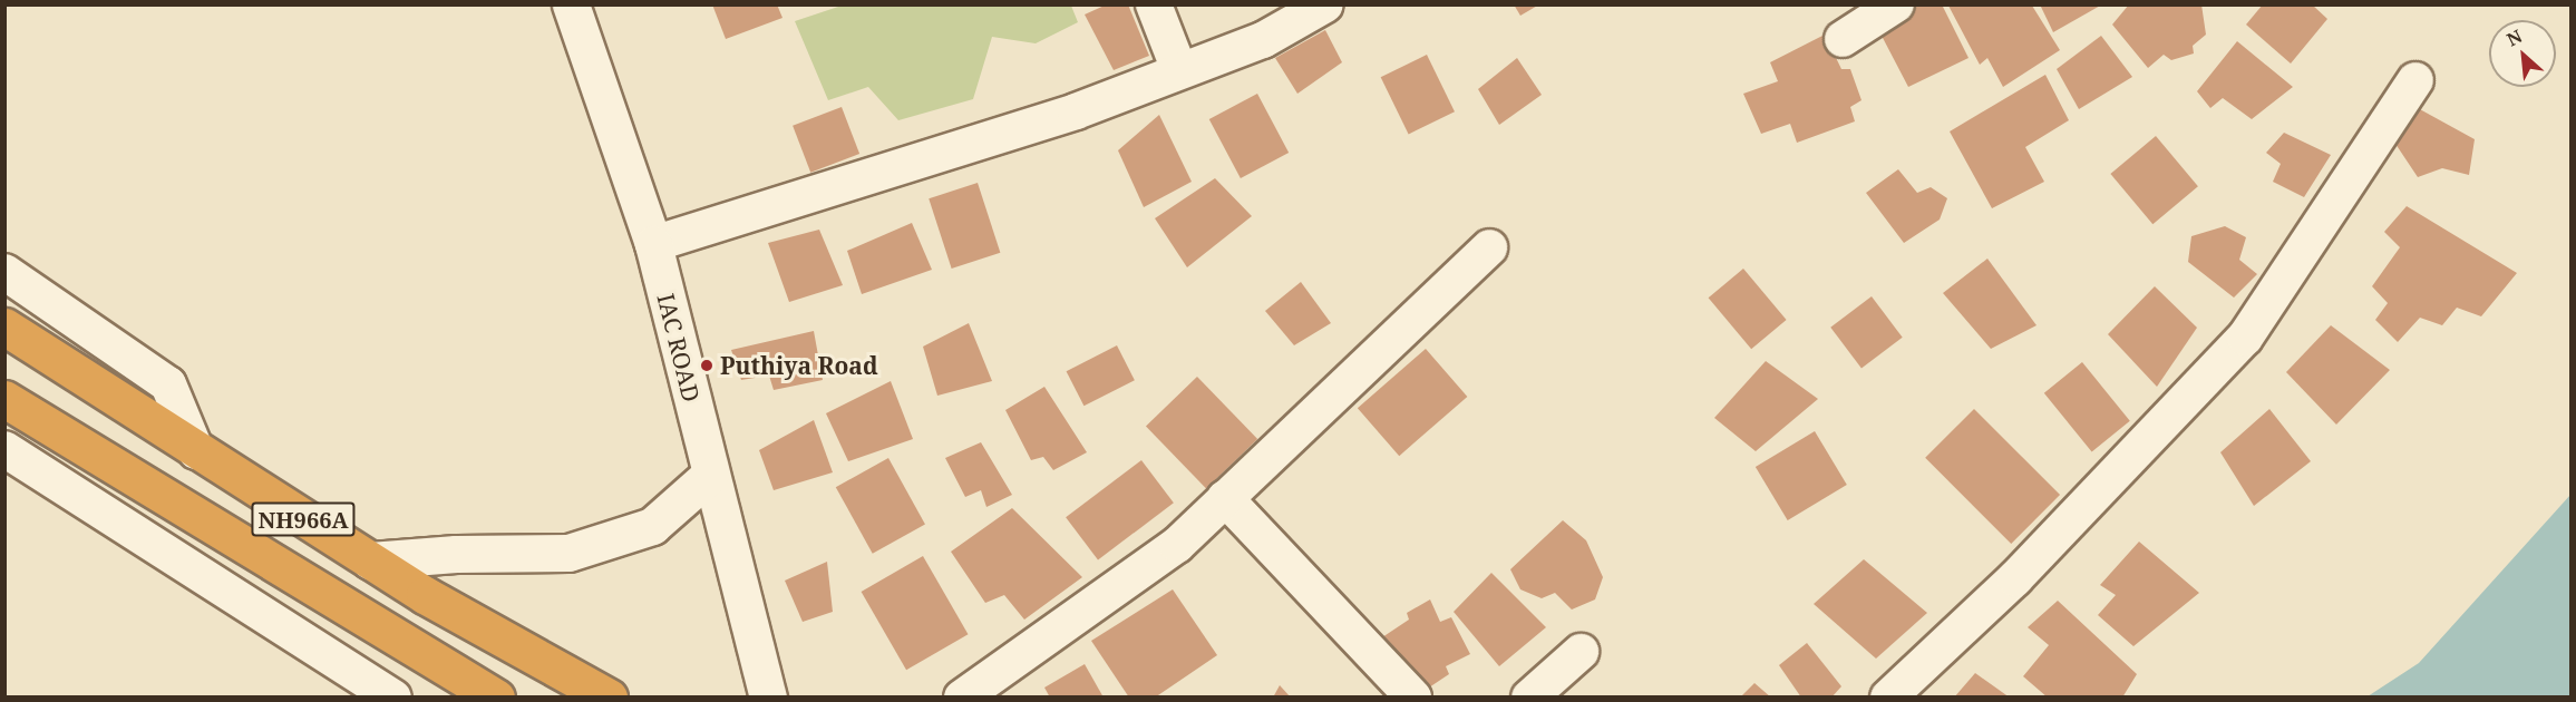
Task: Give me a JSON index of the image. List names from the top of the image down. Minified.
{"streets":{"highway":["NH966A"],"main road":["IAC ROAD"]},"places":["Puthiya Road"],"north":"top left"}
